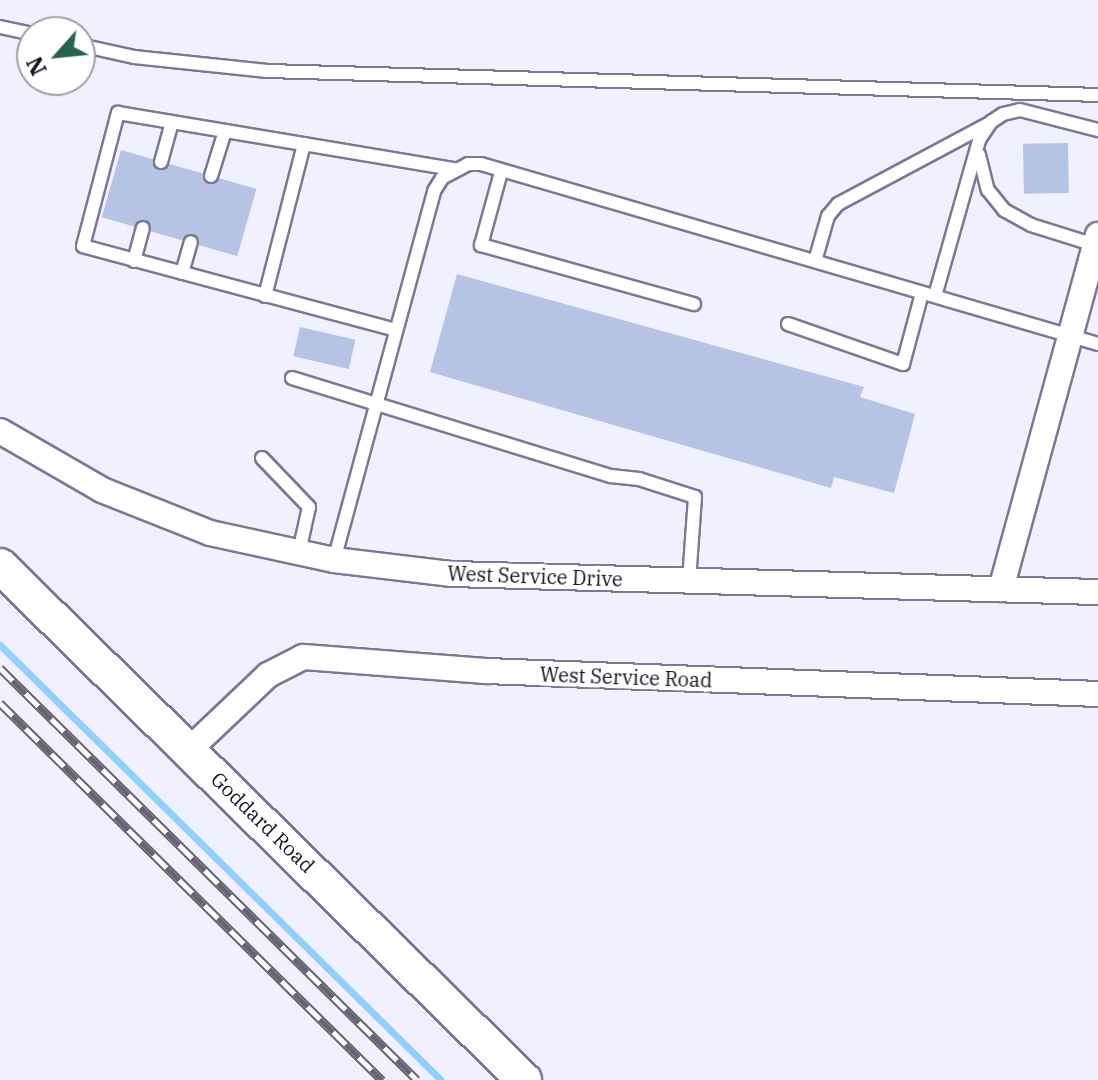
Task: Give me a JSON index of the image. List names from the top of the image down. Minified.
{"streets":{"main road":["Goddard Road"],"street":["West Service Drive","West Service Road"]},"crossings":[["West Service Road","Goddard Road"]],"north":"bottom left"}
